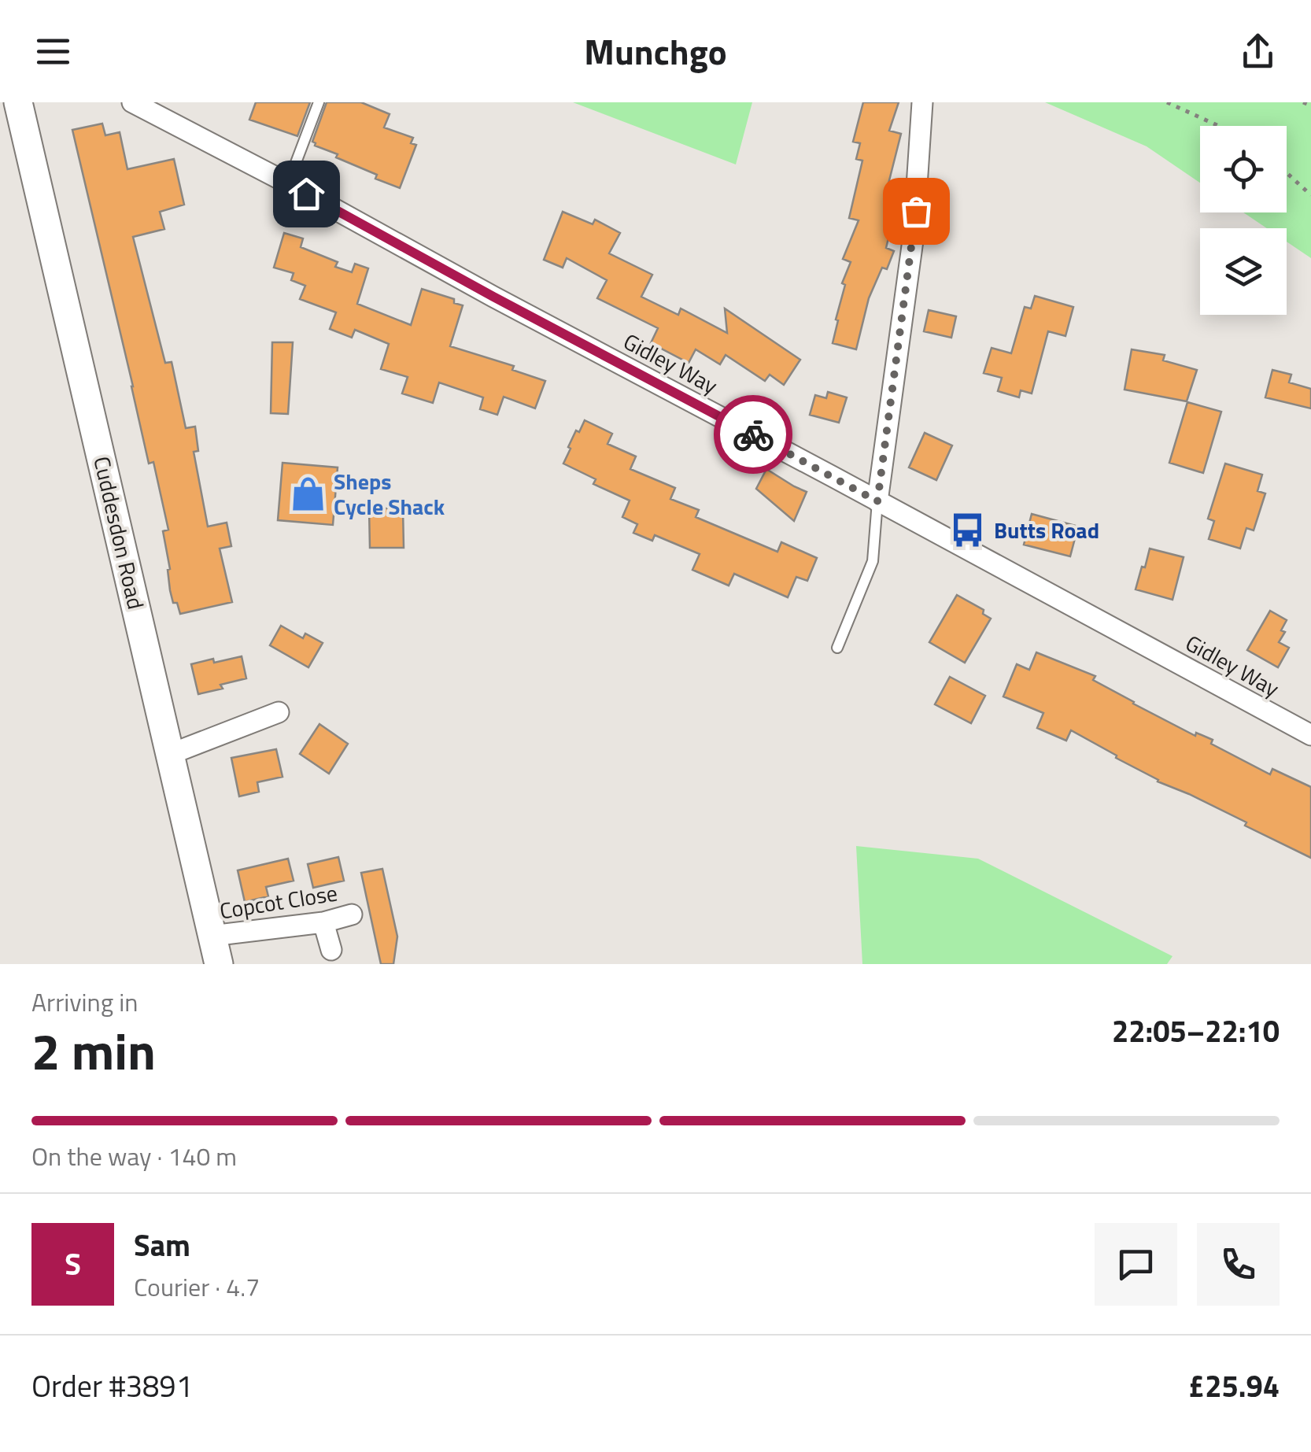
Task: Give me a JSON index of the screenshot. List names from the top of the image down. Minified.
{"streets":{"street":["Gidley Way","Cuddesdon Road","Copcot Close"]},"crossings":[["Cuddesdon Road","Copcot Close"]],"places":{"shop":["Sheps Cycle Shack"],"bus stop":["Butts Road"]},"page":{"header":"Munchgo","heading":["2 min","Arriving in","22:05–22:10"],"panel":["Sam","Courier · 4.7","Order #3891","£25.94"],"bar":"On the way · 140 m","round":"S"}}
